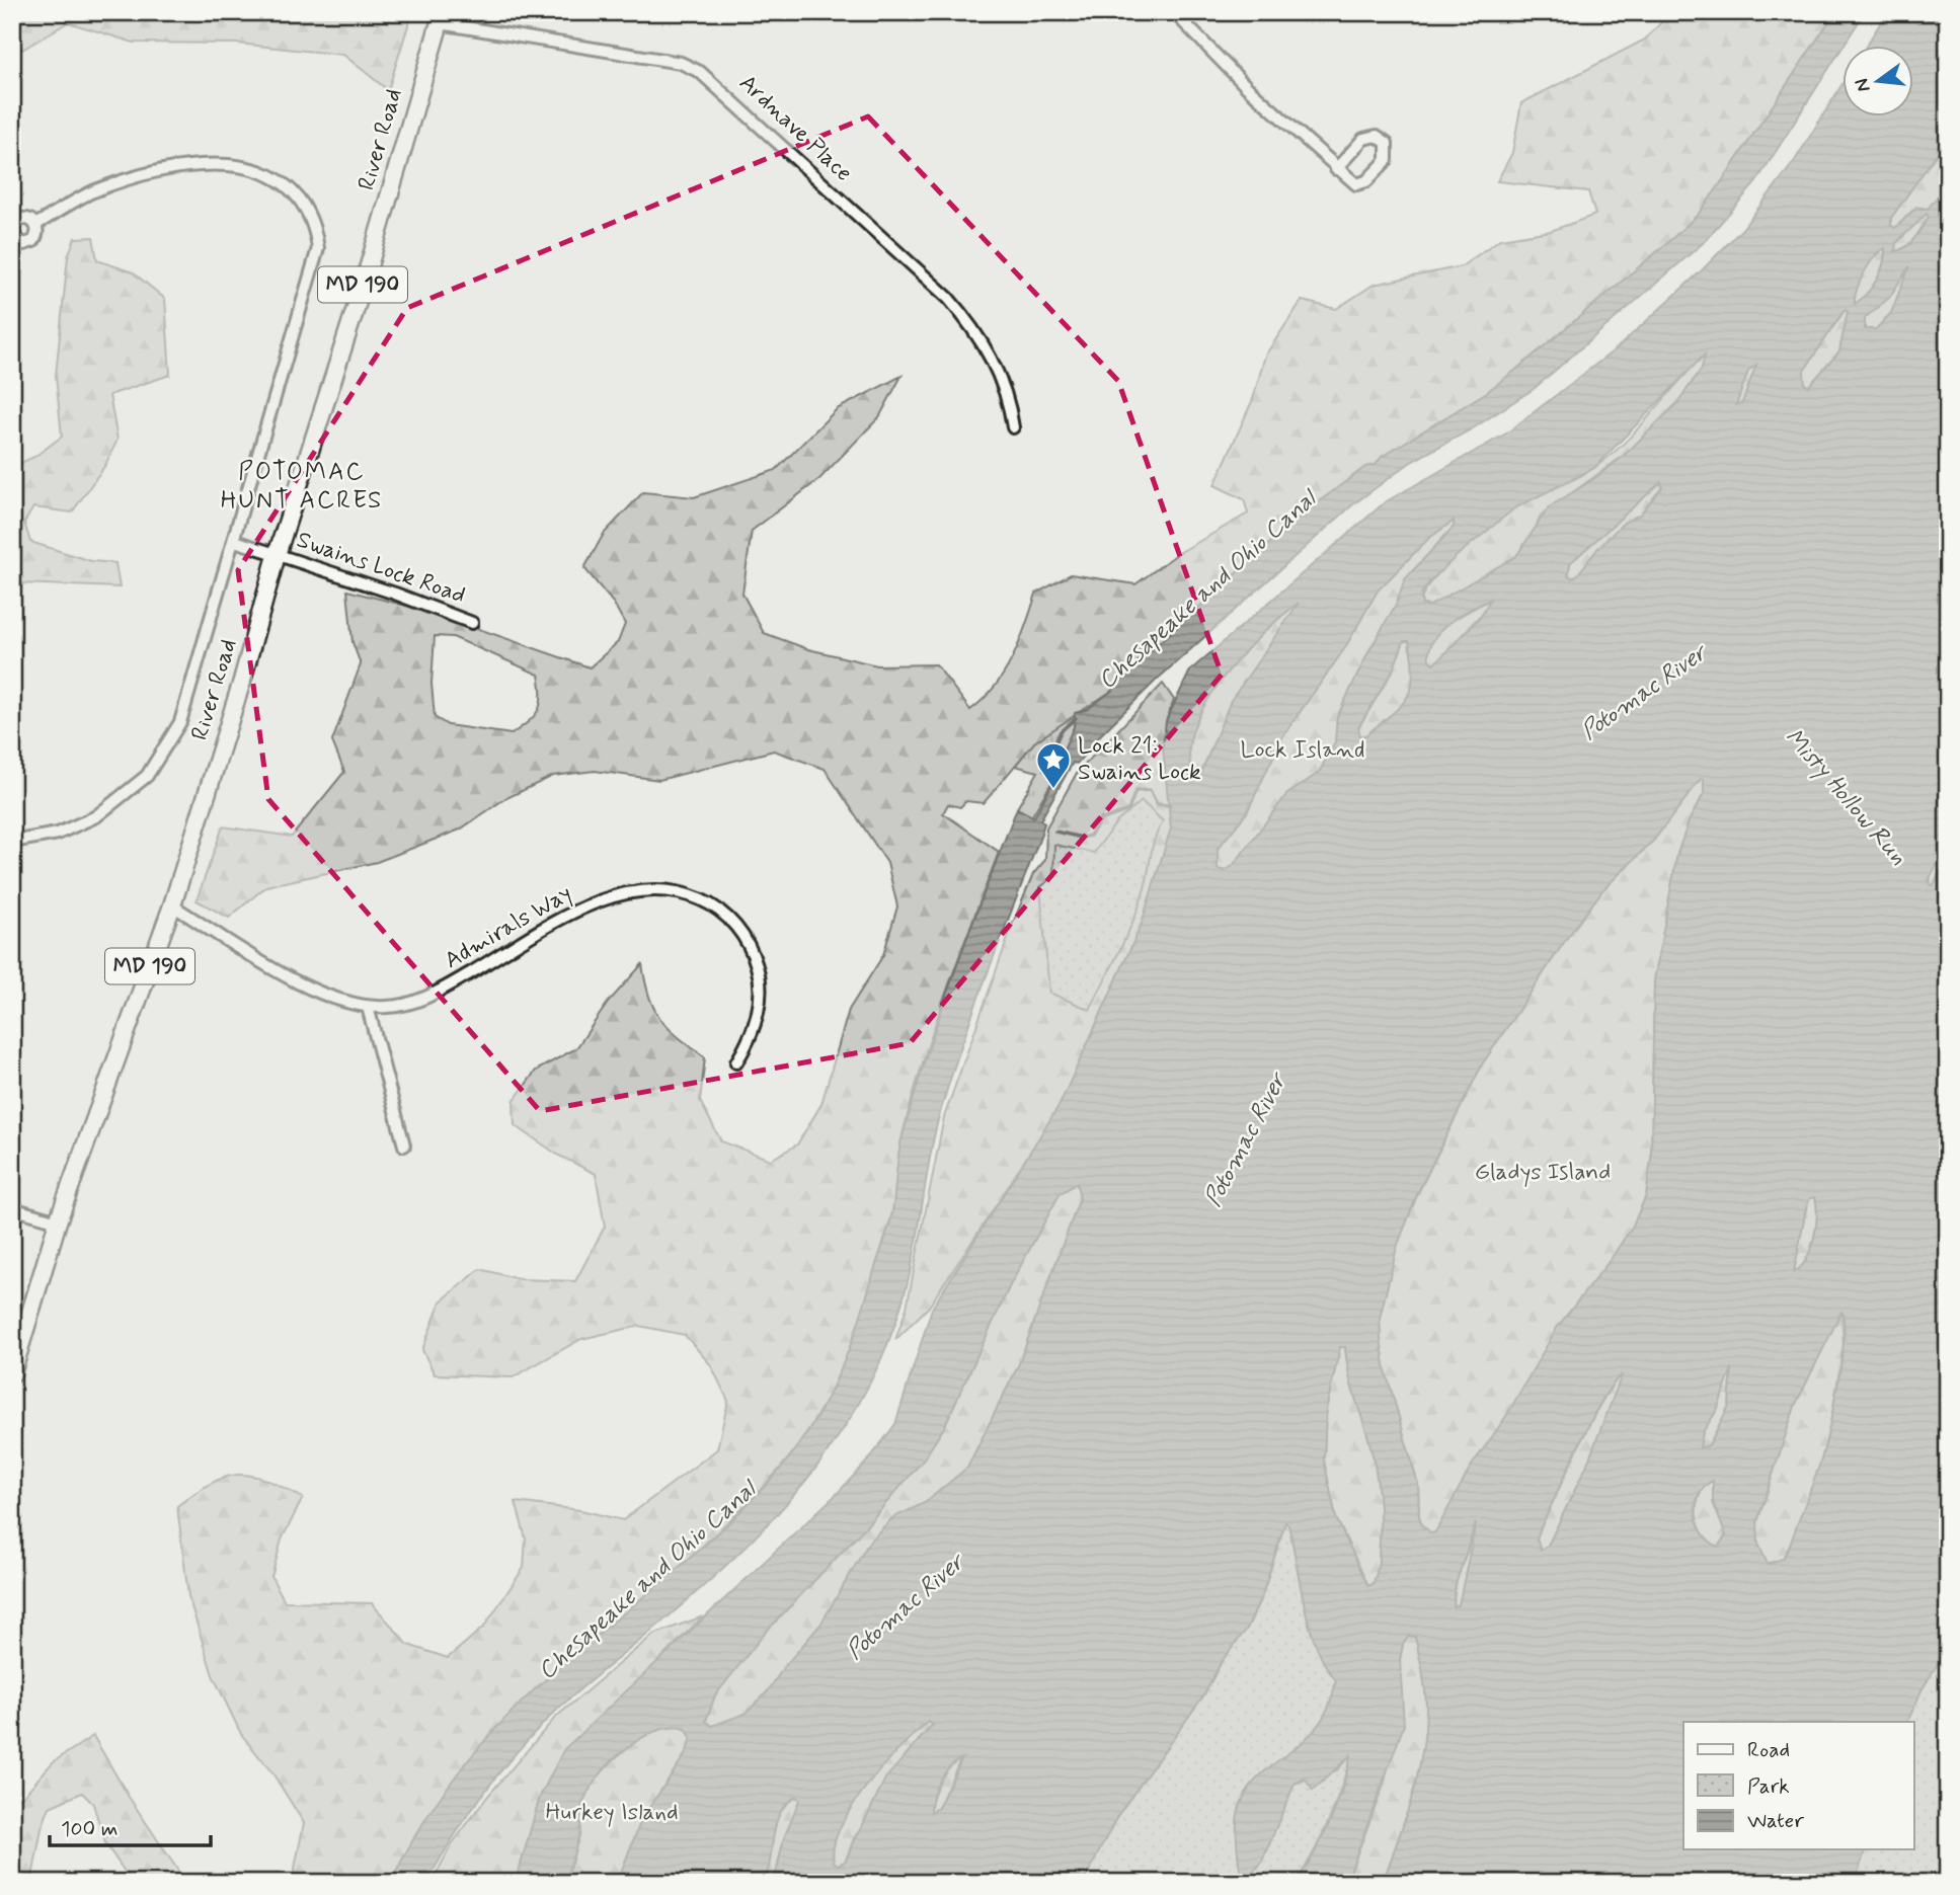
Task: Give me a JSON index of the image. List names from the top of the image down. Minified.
{"streets":{"main road":["River Road","MD 190"],"street":["Ardnave Place","Swains Lock Road","Admirals Way"]},"crossings":[["Ardnave Place","River Road"],["River Road","Swains Lock Road"],["River Road","Admirals Way"]],"districts":["POTOMAC HUNT ACRES"],"water":["Chesapeake and Ohio Canal","Potomac River","Misty Hollow Run"],"parks":["Lock Island","Gladys Island","Hurkey Island"],"places":{"place":["Lock 21: Swains Lock"]},"legend":["Road","Park","Water"],"scale_bar":"100 m","north":"left"}
